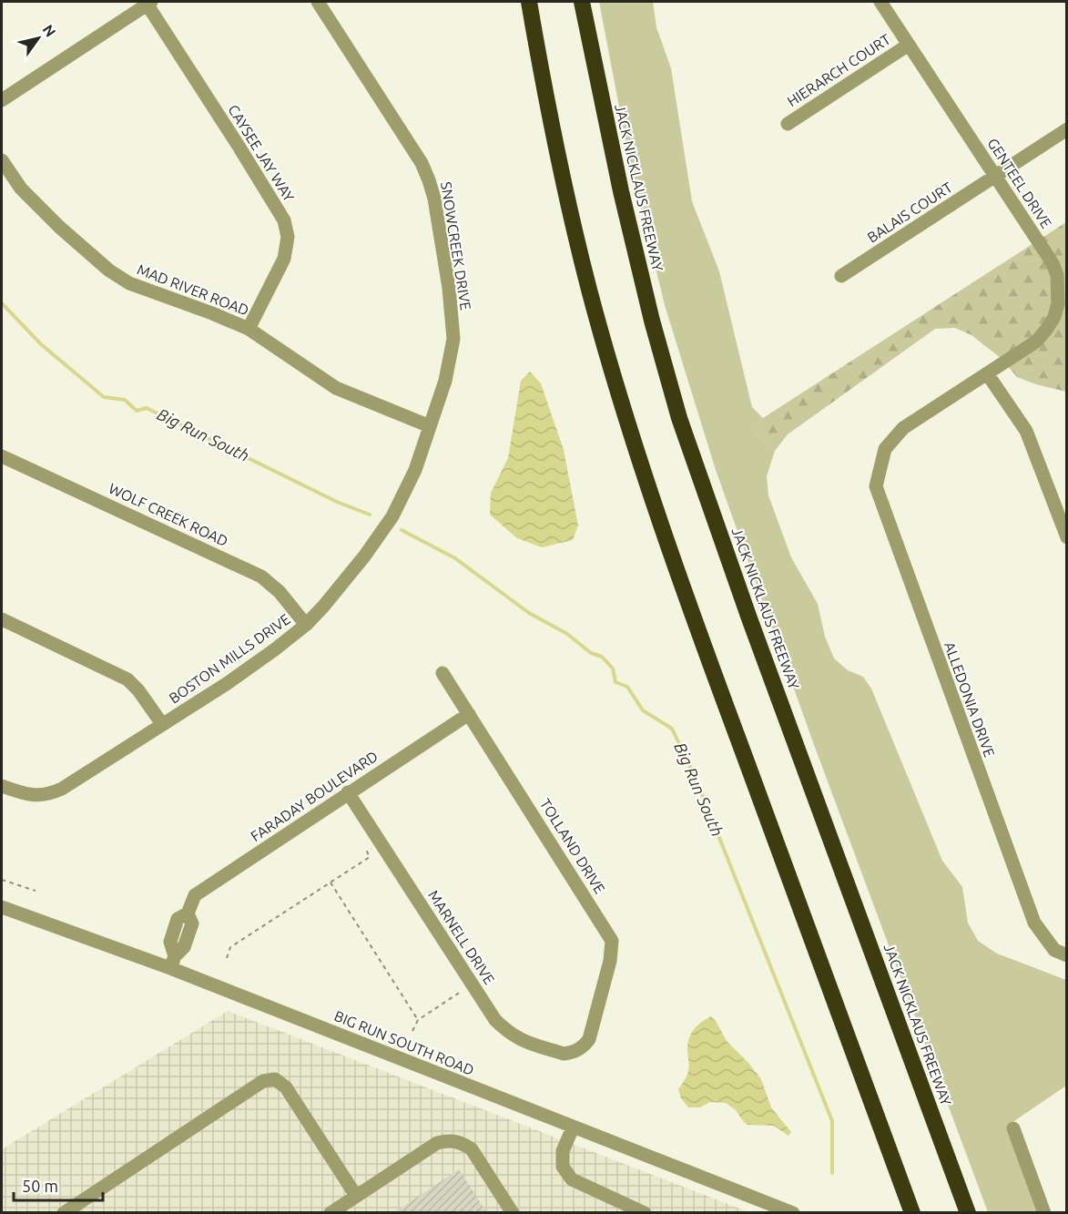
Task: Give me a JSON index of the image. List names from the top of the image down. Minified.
{"streets":{"highway":["JACK NICKLAUS FREEWAY"],"street":["HIERARCH COURT","CAYSEE JAY WAY","GENTEEL DRIVE","BALAIS COURT","SNOWCREEK DRIVE","MAD RIVER ROAD","WOLF CREEK ROAD","BOSTON MILLS DRIVE","ALLEDONIA DRIVE","FARADAY BOULEVARD","TOLLAND DRIVE","MARNELL DRIVE","BIG RUN SOUTH ROAD"]},"crossings":[["HIERARCH COURT","GENTEEL DRIVE"],["CAYSEE JAY WAY","MAD RIVER ROAD"],["GENTEEL DRIVE","BALAIS COURT"],["GENTEEL DRIVE","ALLEDONIA DRIVE"],["SNOWCREEK DRIVE","MAD RIVER ROAD"],["SNOWCREEK DRIVE","BOSTON MILLS DRIVE"],["WOLF CREEK ROAD","BOSTON MILLS DRIVE"],["FARADAY BOULEVARD","TOLLAND DRIVE"],["FARADAY BOULEVARD","MARNELL DRIVE"],["FARADAY BOULEVARD","BIG RUN SOUTH ROAD"],["TOLLAND DRIVE","MARNELL DRIVE"]],"water":["Big Run South"],"scale_bar":"50 m","north":"top right"}
